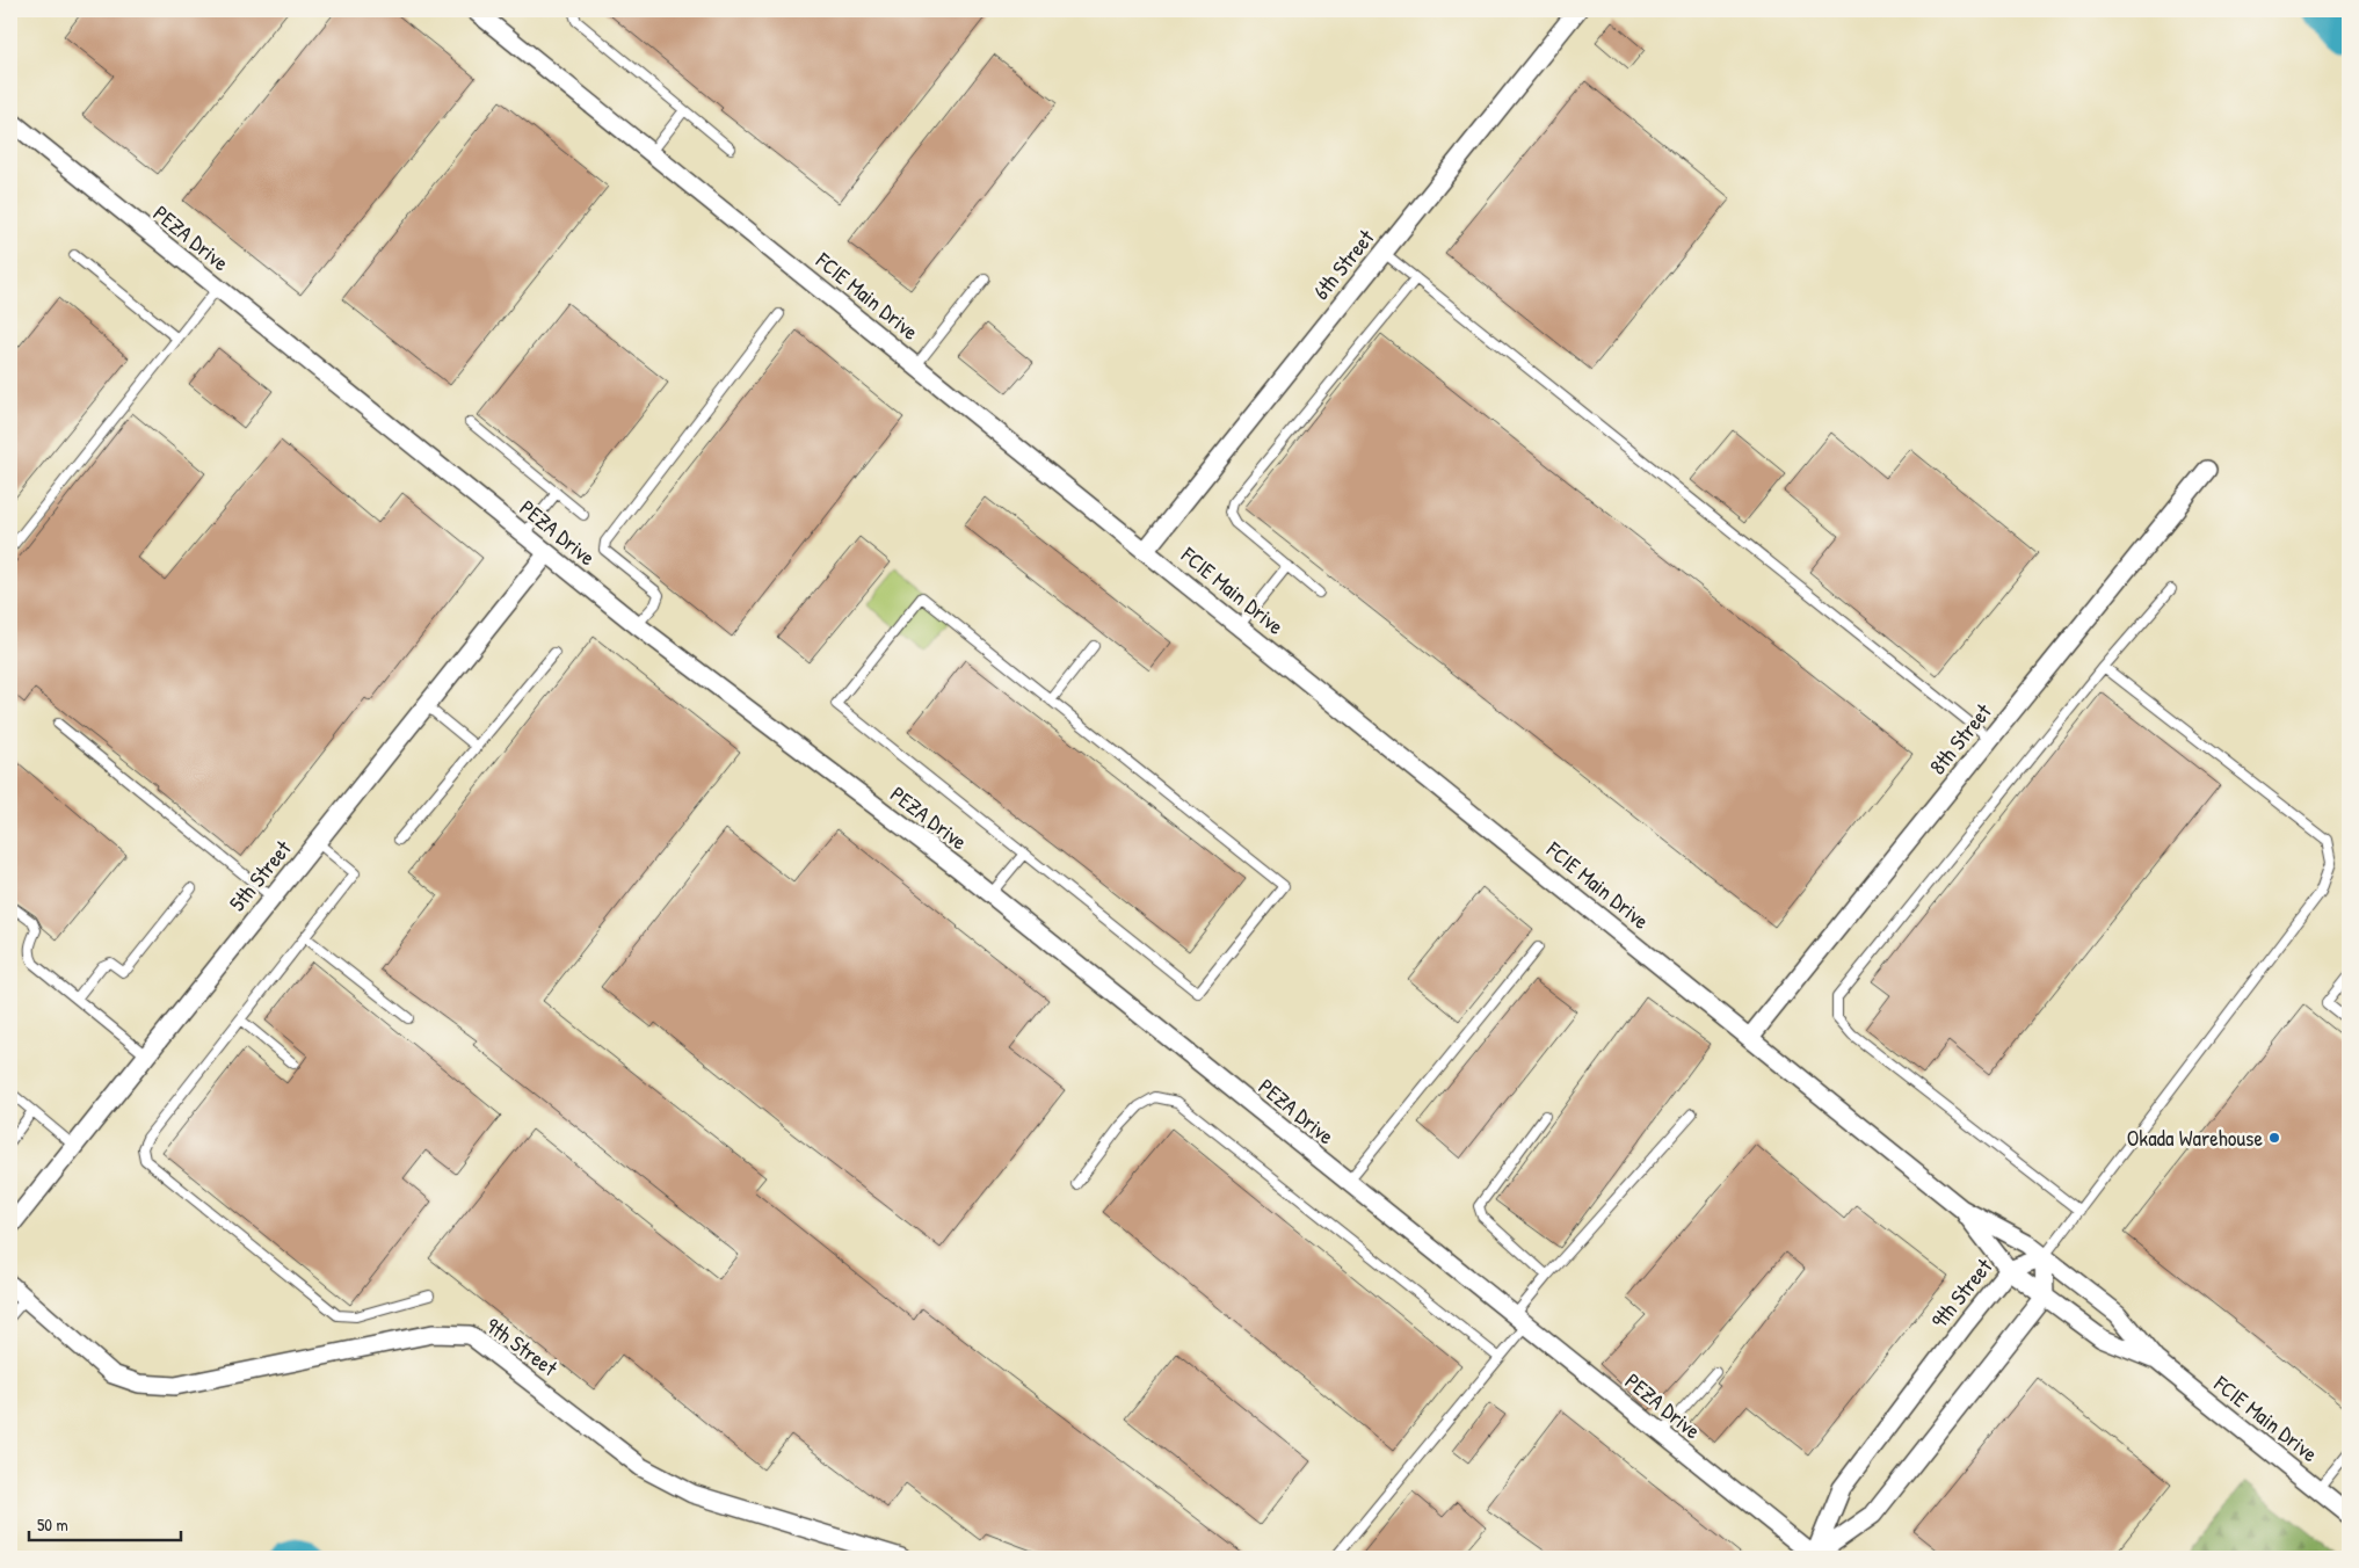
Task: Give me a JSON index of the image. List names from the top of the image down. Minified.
{"streets":{"street":["PEZA Drive","6th Street","FCIE Main Drive","8th Street","5th Street","9th Street"]},"crossings":[["PEZA Drive","5th Street"],["PEZA Drive","9th Street"],["6th Street","FCIE Main Drive"],["FCIE Main Drive","8th Street"],["FCIE Main Drive","9th Street"]],"places":["Okada Warehouse"],"scale_bar":"50 m"}
